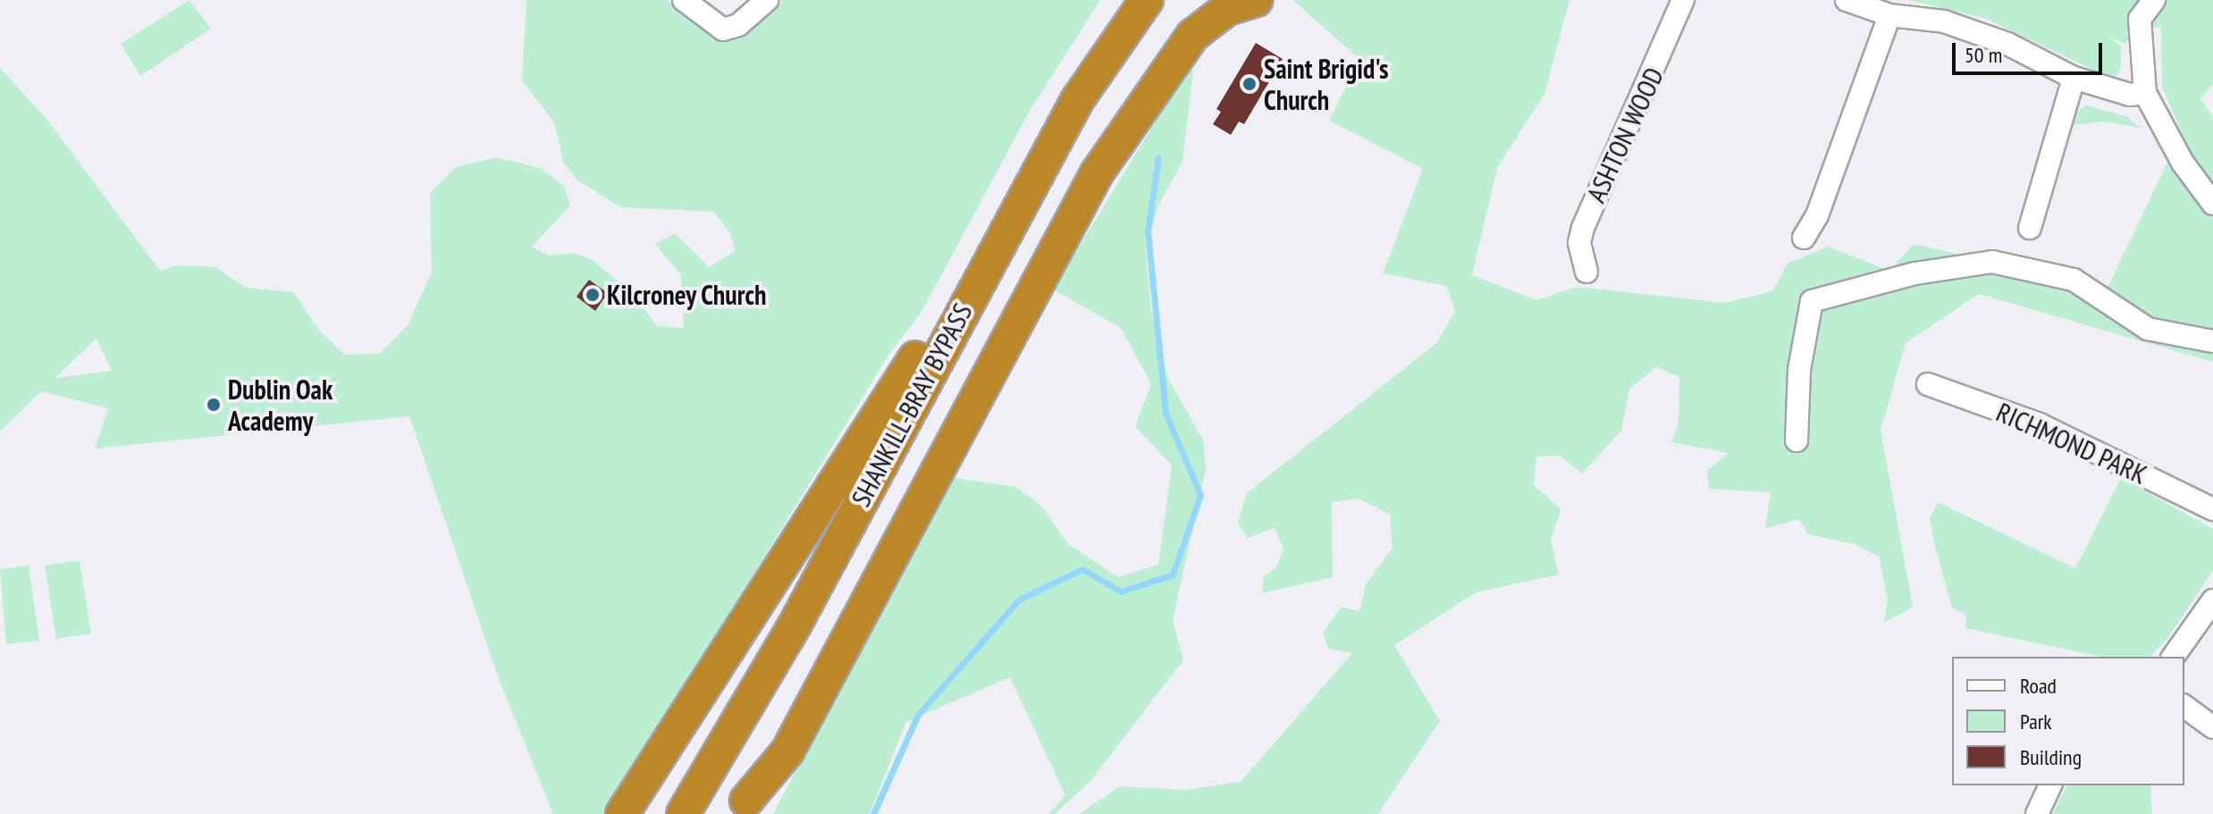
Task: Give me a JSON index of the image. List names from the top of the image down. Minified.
{"streets":{"highway":["SHANKILL-BRAY BYPASS"],"street":["ASHTON WOOD","RICHMOND PARK"]},"places":["Saint Brigid's Church","Kilcroney Church","Dublin Oak Academy"],"legend":["Road","Park","Building"],"scale_bar":"50 m"}
